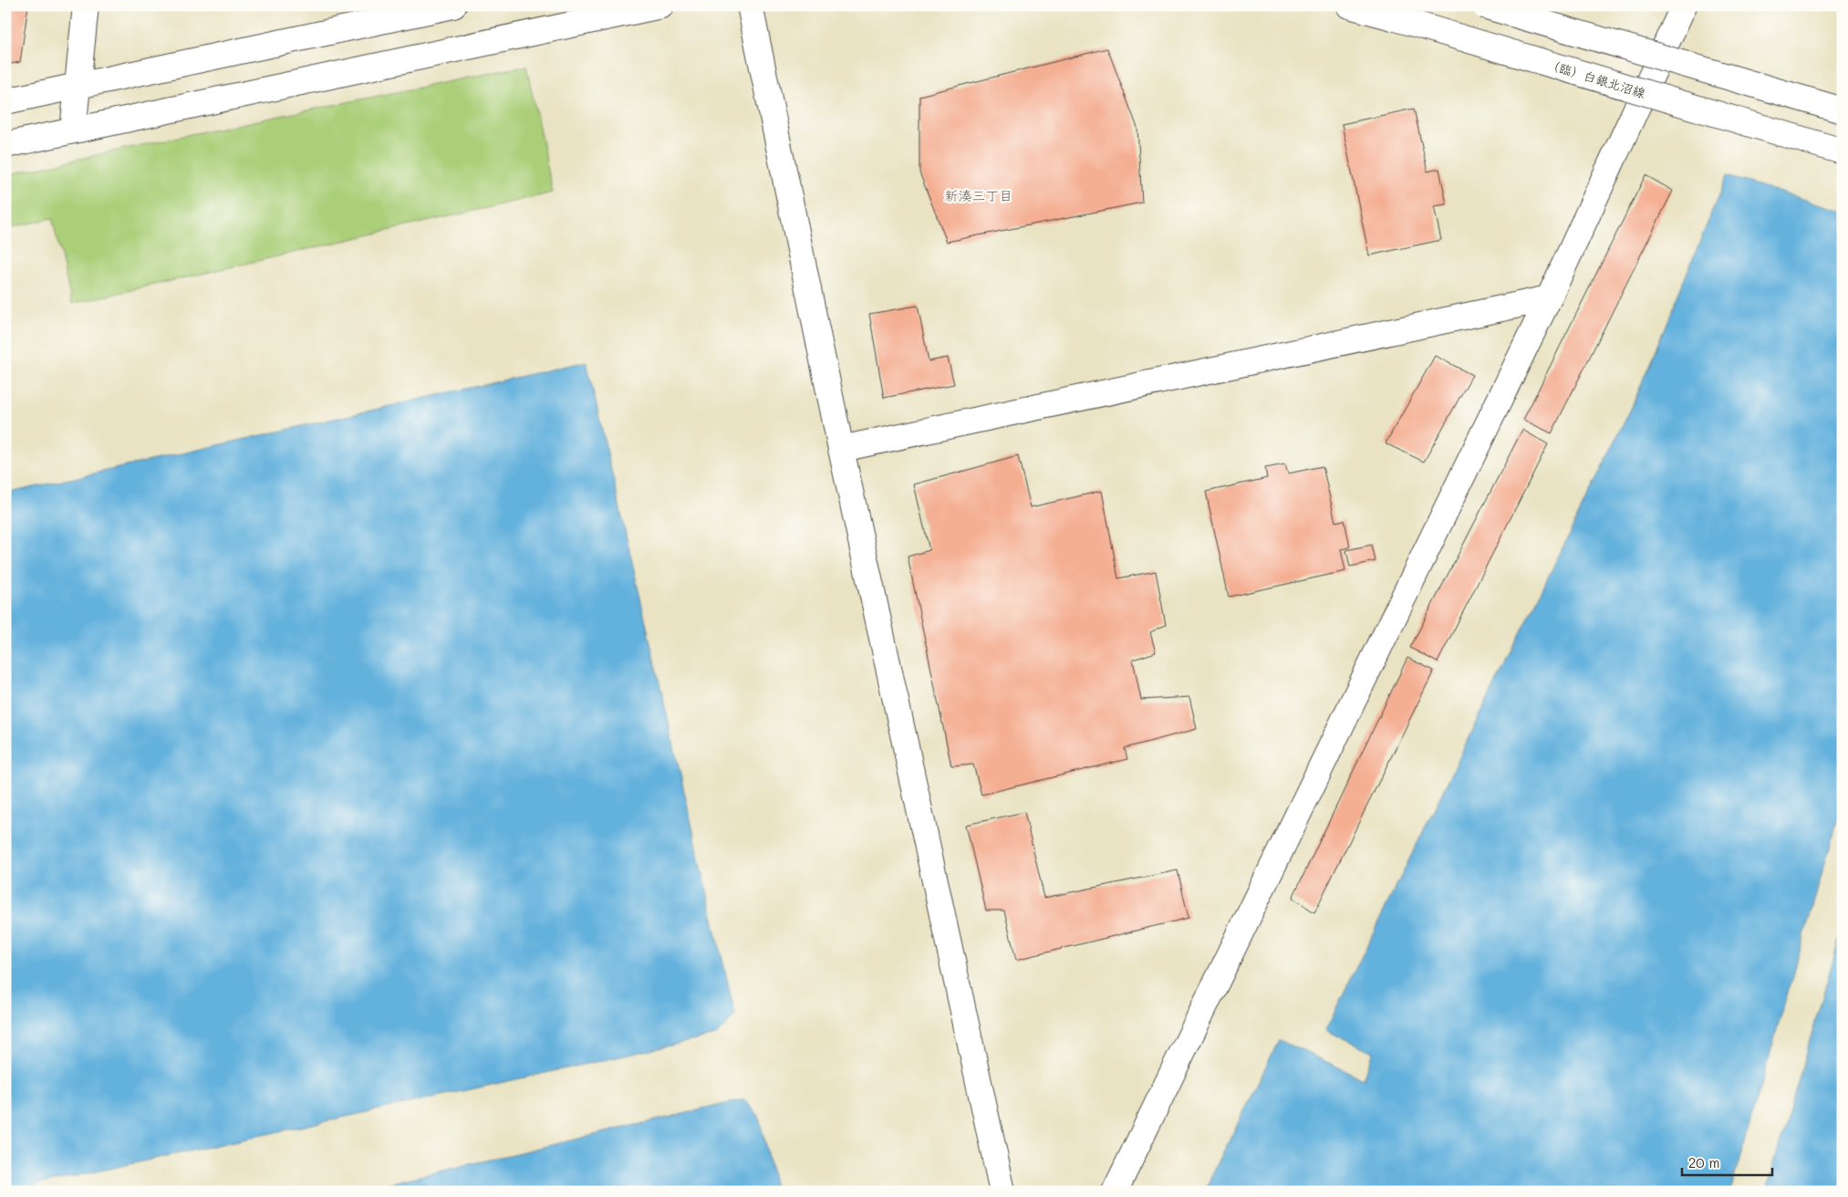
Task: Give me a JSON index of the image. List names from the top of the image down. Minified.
{"streets":{"street":["（臨）白銀北沼線"]},"districts":["新湊三丁目"],"scale_bar":"20 m"}
